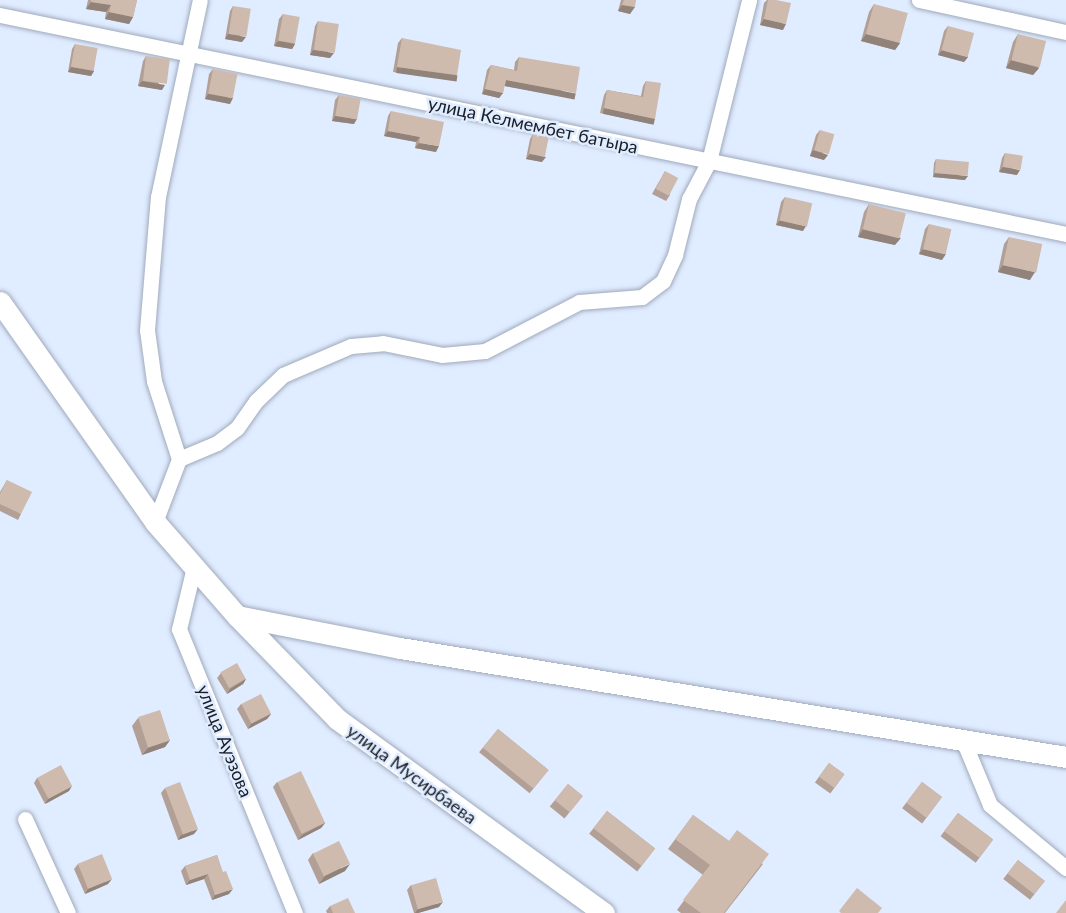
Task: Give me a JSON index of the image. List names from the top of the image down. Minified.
{"streets":{"main road":["улица Мусирбаева"],"street":["улица Келмембет батыра","улица Ауэзова"]},"crossings":[["улица Ауэзова","улица Мусирбаева"]]}
